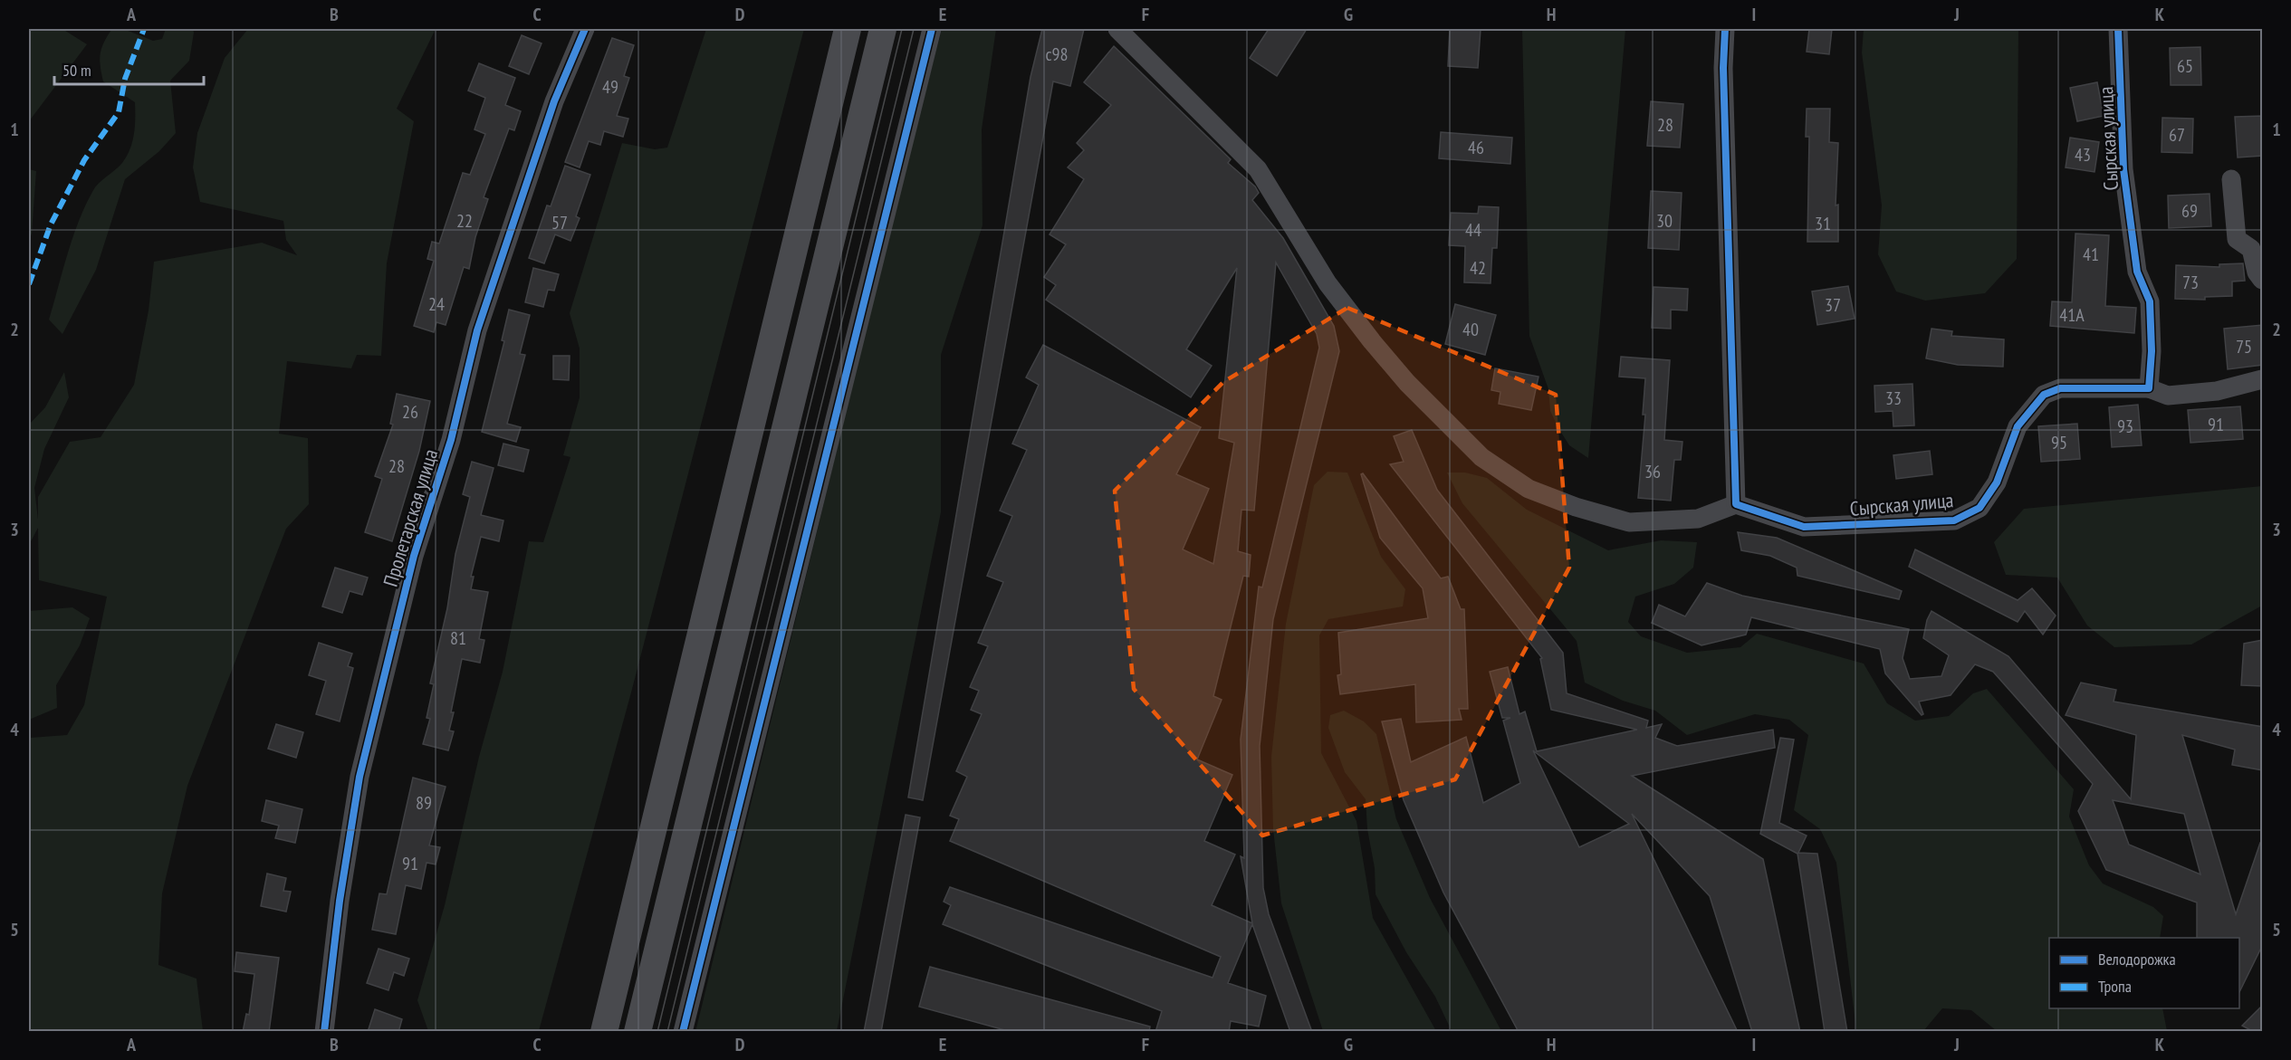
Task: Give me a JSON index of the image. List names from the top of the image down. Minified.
{"streets":{"street":["Сырская улица","Пролетарская улица"]},"house_numbers":["с98","65","49","28","67","46","43","69","22","30","57","31","44","41","42","73","24","37","41А","40","75","33","26","91","93","95","28","36","81","89","91"],"legend":["Велодорожка","Тропа"],"scale_bar":"50 m","grid":{"columns":["A","B","C","D","E","F","G","H","I","J","K"],"rows":["1","2","3","4","5"]}}
